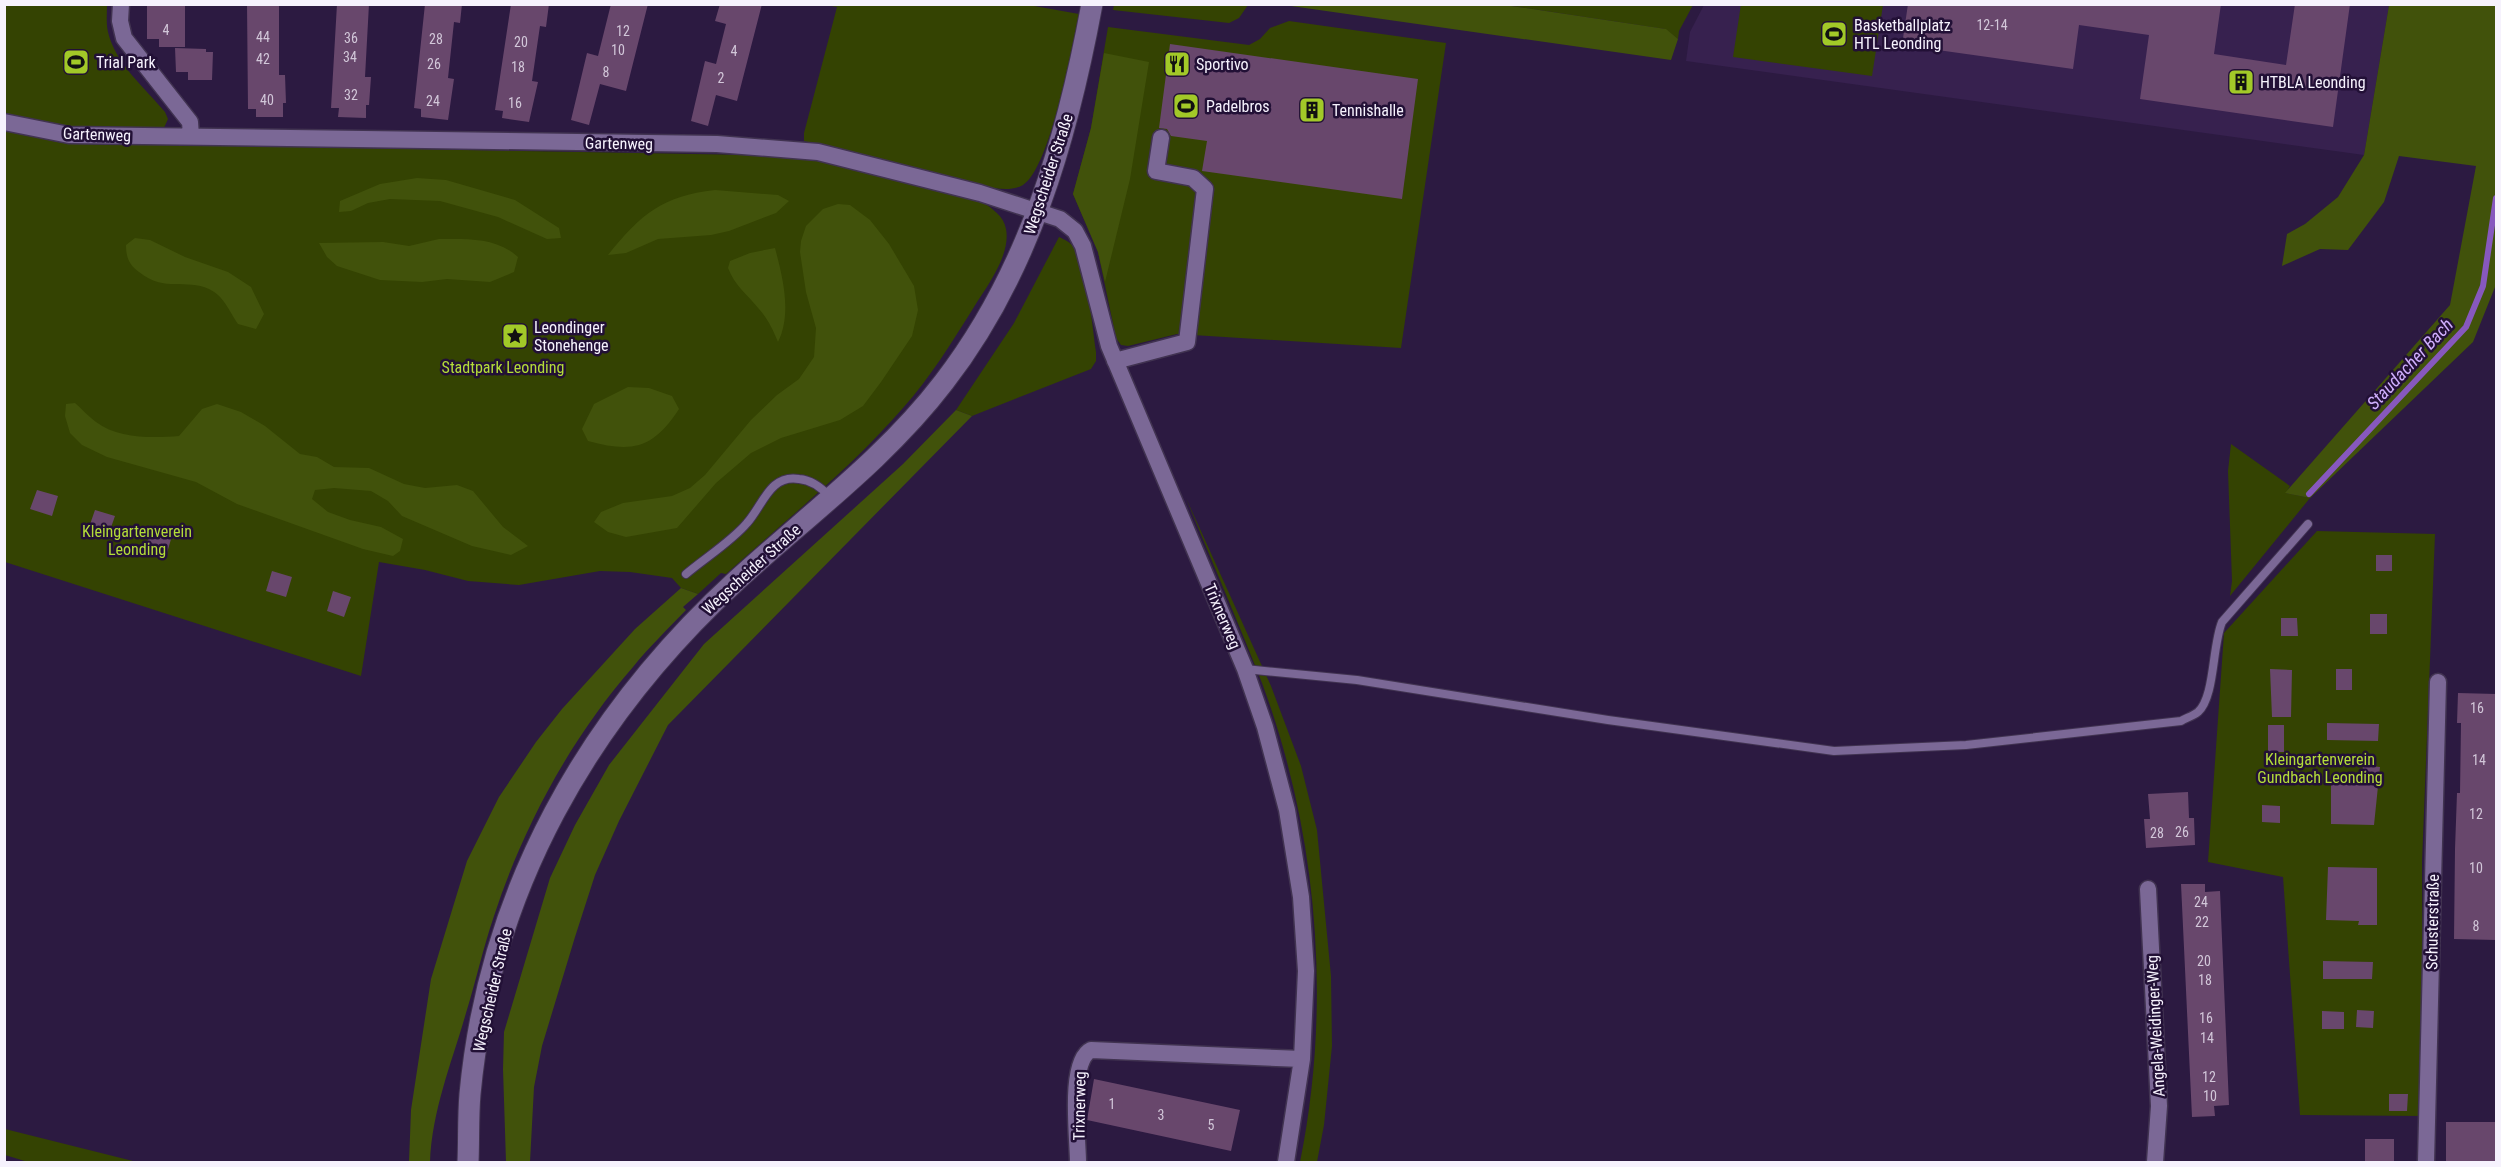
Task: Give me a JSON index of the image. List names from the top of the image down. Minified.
{"streets":{"street":["Gartenweg","Wegscheider Straße","Trixnerweg","Schusterstraße","Angela-Weidinger-Weg"]},"crossings":[["Gartenweg","Wegscheider Straße"],["Gartenweg","Trixnerweg"],["Wegscheider Straße","Trixnerweg"]],"water":["Staudacher Bach"],"parks":["Stadtpark Leonding","Kleingartenverein Leonding","Kleingartenverein Gundbach Leonding"],"places":{"sports":["Basketballplatz HTL Leonding","Trial Park","Padelbros"],"restaurant":["Sportivo"],"building":["HTBLA Leonding","Tennishalle"],"place":["Leondinger Stonehenge"]},"house_numbers":["12-14","4","12","44","36","28","20","10","4","34","42","26","18","8","2","32","40","24","16","16","14","12","26","28","10","24","22","8","20","18","16","14","12","10","1","3","5"]}
